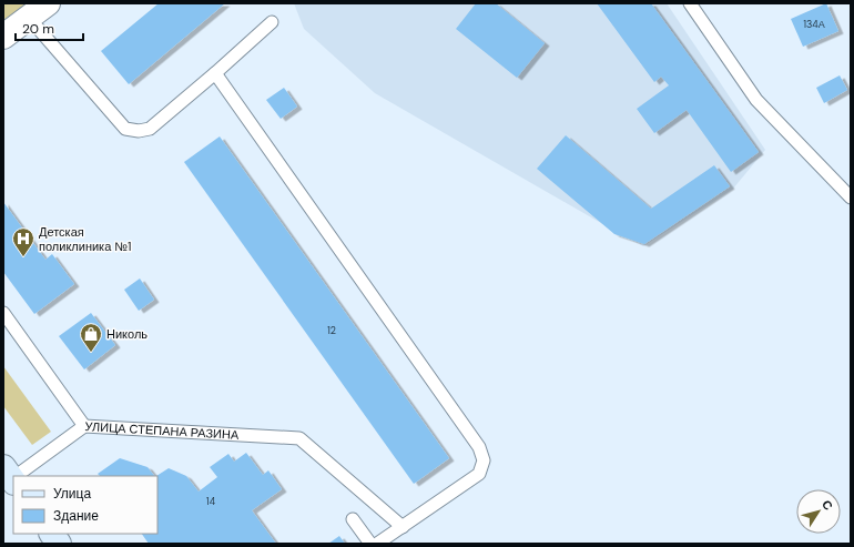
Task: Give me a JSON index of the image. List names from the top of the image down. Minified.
{"streets":{"lane":["УЛИЦА СТЕПАНА РАЗИНА"]},"places":{"hospital":["Детская поликлиника №1"],"shop":["Николь"]},"house_numbers":["134А","12","14"],"legend":["Улица","Здание"],"scale_bar":"20 m","north":"top right"}
